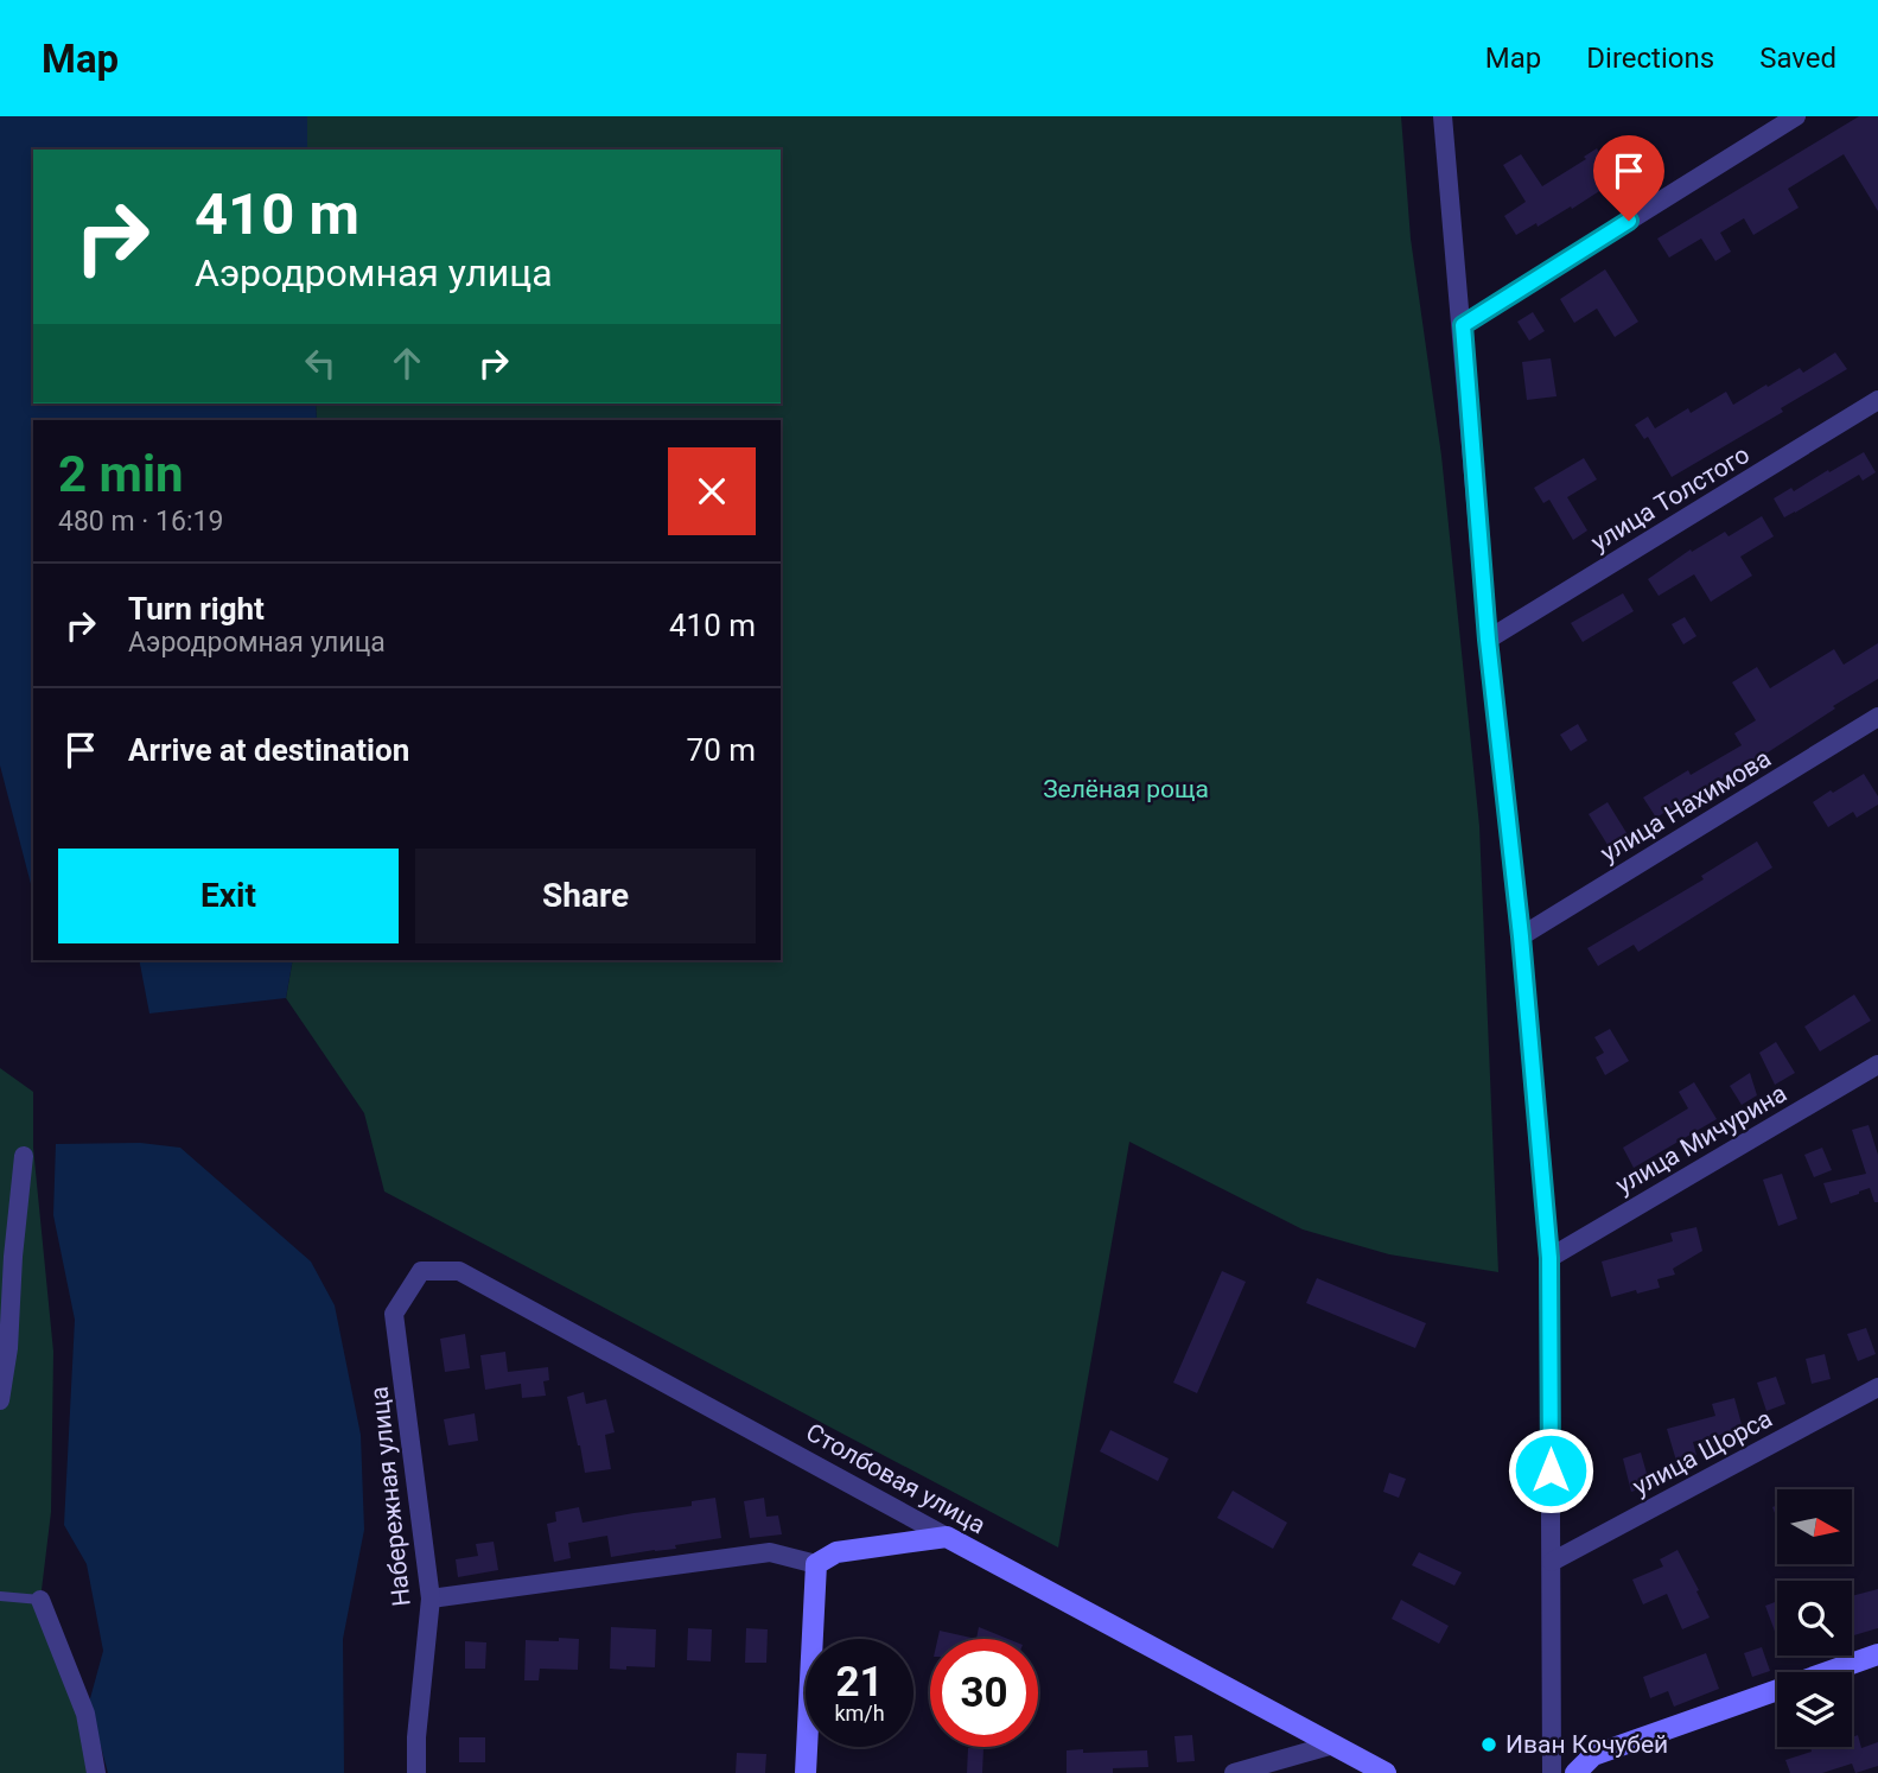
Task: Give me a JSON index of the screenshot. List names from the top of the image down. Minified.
{"streets":{"street":["улица Толстого","улица Нахимова","улица Мичурина","улица Щорса","Столбовая улица","Набережная улица"]},"crossings":[["Столбовая улица","Набережная улица"]],"parks":["Зелёная роща"],"places":["Иван Кочубей"],"north":"right","page":{"header":"Map","nav":["Map","Directions","Saved"],"turn":["410 m","Аэродромная улица"],"heading":["2 min","480 m · 16:19"],"list":[{"name":"Turn right","note":"Аэродромная улица","value":"410 m"},{"name":"Arrive at destination","value":"70 m"}],"buttons":["Exit","Share"],"speed":"21 km/h","limit":"30"}}
